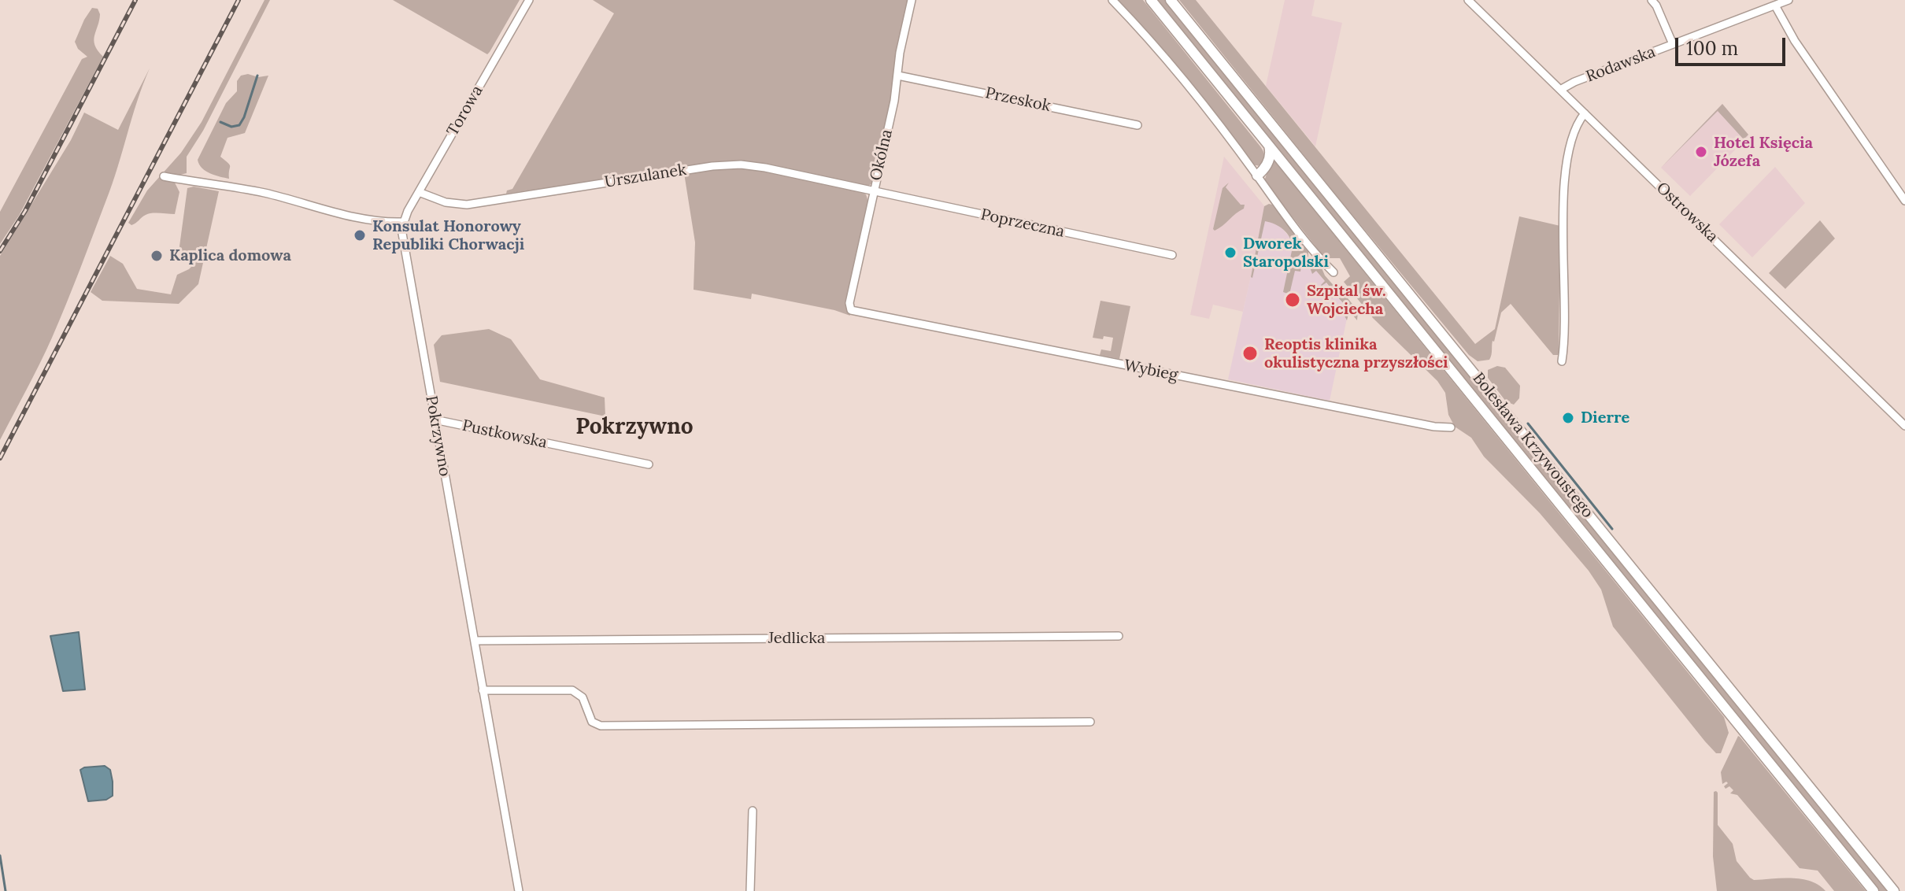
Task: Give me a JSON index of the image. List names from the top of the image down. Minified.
{"streets":{"main road":["Bolesława Krzywoustego"],"street":["Rodawska","Przeskok","Torowa","Okólna","Urszulanek","Ostrowska","Poprzeczna","Wybieg","Pustkowska","Pokrzywno","Jedlicka"]},"crossings":[["Rodawska","Ostrowska"],["Przeskok","Okólna"],["Torowa","Urszulanek"],["Torowa","Pokrzywno"],["Okólna","Urszulanek"],["Okólna","Poprzeczna"],["Okólna","Wybieg"],["Urszulanek","Poprzeczna"],["Pustkowska","Pokrzywno"],["Pokrzywno","Jedlicka"]],"districts":["Pokrzywno"],"places":["Hotel Księcia Józefa","Konsulat Honorowy Republiki Chorwacji","Dworek Staropolski","Kaplica domowa","Szpital św. Wojciecha","Reoptis klinika okulistyczna przyszłości","Dierre"],"scale_bar":"100 m"}
